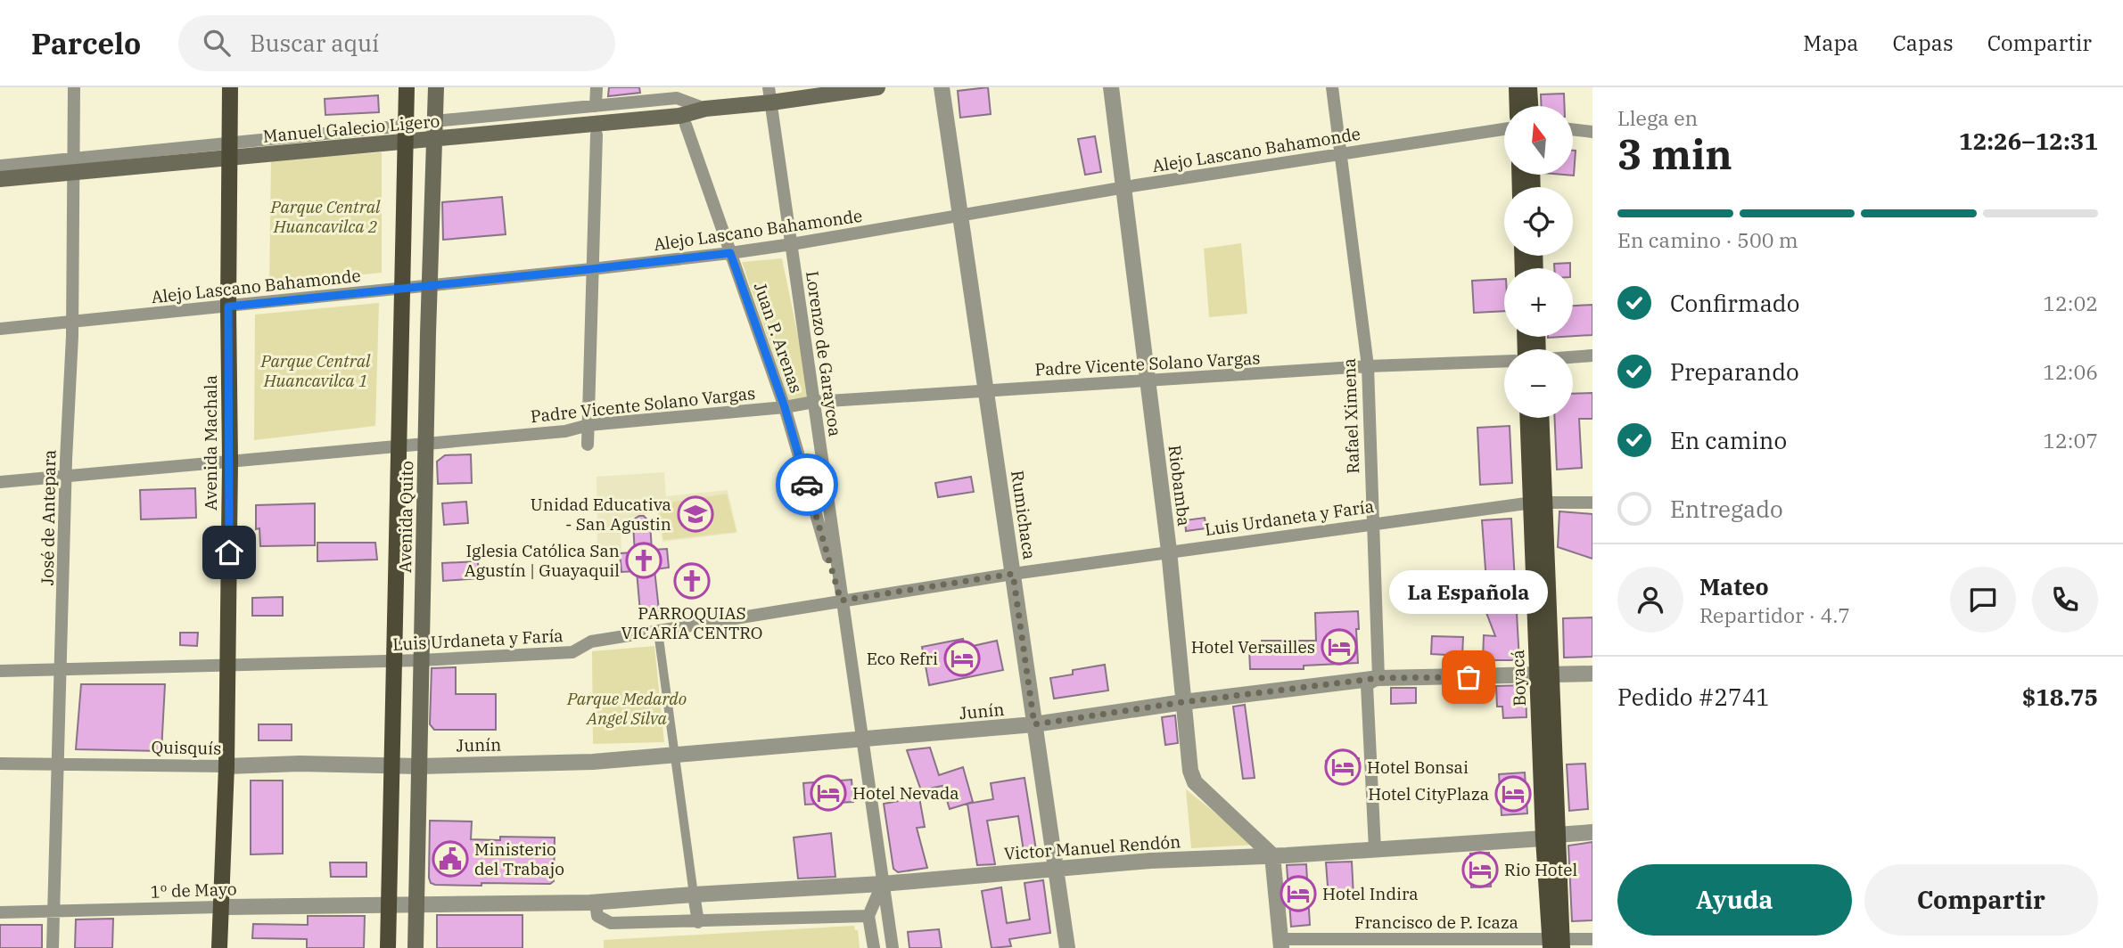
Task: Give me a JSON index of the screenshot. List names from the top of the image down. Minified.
{"streets":{"main road":["Manuel Galecio Ligero","Avenida Machala","Avenida Quito","Boyacá"],"street":["Alejo Lascano Bahamonde","Juan P. Arenas","Lorenzo de Garaycoa","Padre Vicente Solano Vargas","Rafael Ximena","Riobamba","Rumichaca","José de Antepara","Luis Urdaneta y Faría","Junín","Quisquís","Victor Manuel Rendón","1º de Mayo","Francisco de P. Icaza"]},"crossings":[["Manuel Galecio Ligero","Lorenzo de Garaycoa"],["Manuel Galecio Ligero","Avenida Machala"],["Manuel Galecio Ligero","Avenida Quito"],["Manuel Galecio Ligero","José de Antepara"],["Alejo Lascano Bahamonde","Juan P. Arenas"],["Alejo Lascano Bahamonde","Lorenzo de Garaycoa"],["Alejo Lascano Bahamonde","Rafael Ximena"],["Alejo Lascano Bahamonde","Avenida Machala"],["Alejo Lascano Bahamonde","Riobamba"],["Alejo Lascano Bahamonde","Rumichaca"],["Alejo Lascano Bahamonde","Avenida Quito"],["Alejo Lascano Bahamonde","José de Antepara"],["Juan P. Arenas","Lorenzo de Garaycoa"],["Juan P. Arenas","Padre Vicente Solano Vargas"],["Juan P. Arenas","Luis Urdaneta y Faría"],["Lorenzo de Garaycoa","Padre Vicente Solano Vargas"],["Lorenzo de Garaycoa","Luis Urdaneta y Faría"],["Lorenzo de Garaycoa","Junín"],["Lorenzo de Garaycoa","Victor Manuel Rendón"],["Padre Vicente Solano Vargas","Rafael Ximena"],["Padre Vicente Solano Vargas","Avenida Machala"],["Padre Vicente Solano Vargas","Riobamba"],["Padre Vicente Solano Vargas","Rumichaca"],["Padre Vicente Solano Vargas","Avenida Quito"],["Padre Vicente Solano Vargas","José de Antepara"],["Rafael Ximena","Luis Urdaneta y Faría"],["Rafael Ximena","Junín"],["Rafael Ximena","Victor Manuel Rendón"],["Avenida Machala","Luis Urdaneta y Faría"],["Avenida Machala","Quisquís"],["Avenida Machala","1º de Mayo"],["Riobamba","Luis Urdaneta y Faría"],["Riobamba","Junín"],["Riobamba","Victor Manuel Rendón"],["Rumichaca","Luis Urdaneta y Faría"],["Rumichaca","Junín"],["Rumichaca","Victor Manuel Rendón"],["Avenida Quito","Luis Urdaneta y Faría"],["Avenida Quito","Junín"],["Avenida Quito","Victor Manuel Rendón"],["Avenida Quito","1º de Mayo"],["José de Antepara","Luis Urdaneta y Faría"],["José de Antepara","Quisquís"],["José de Antepara","1º de Mayo"],["Luis Urdaneta y Faría","Boyacá"],["Boyacá","Junín"],["Boyacá","Victor Manuel Rendón"],["Boyacá","Francisco de P. Icaza"],["Junín","Quisquís"],["Victor Manuel Rendón","1º de Mayo"]],"parks":["Parque Central Huancavilca 2","Parque Central Huancavilca 1","Parque Medardo Angel Silva"],"places":{"school or university":["Unidad Educativa - San Agustin"],"church":["Iglesia Católica San Agustín | Guayaquil","PARROQUIAS VICARÍA CENTRO"],"hotel":["Hotel Versailles","Eco Refri","Hotel Bonsai","Hotel Nevada","Hotel CityPlaza","Rio Hotel","Hotel Indira"],"other":["La Española"],"public building":["Ministerio del Trabajo"]},"north":"top","page":{"header":"Parcelo","search":"Buscar aquí","nav":["Mapa","Capas","Compartir"],"heading":["3 min","Llega en","12:26–12:31"],"panel":["Mateo","Repartidor · 4.7","Pedido #2741","$18.75"],"map_buttons":["+","−"],"bar":"En camino · 500 m","list":[["Confirmado","12:02"],["Preparando","12:06"],["En camino","12:07"],"Entregado"],"bubble":"La Española","buttons":["Ayuda","Compartir"]}}
